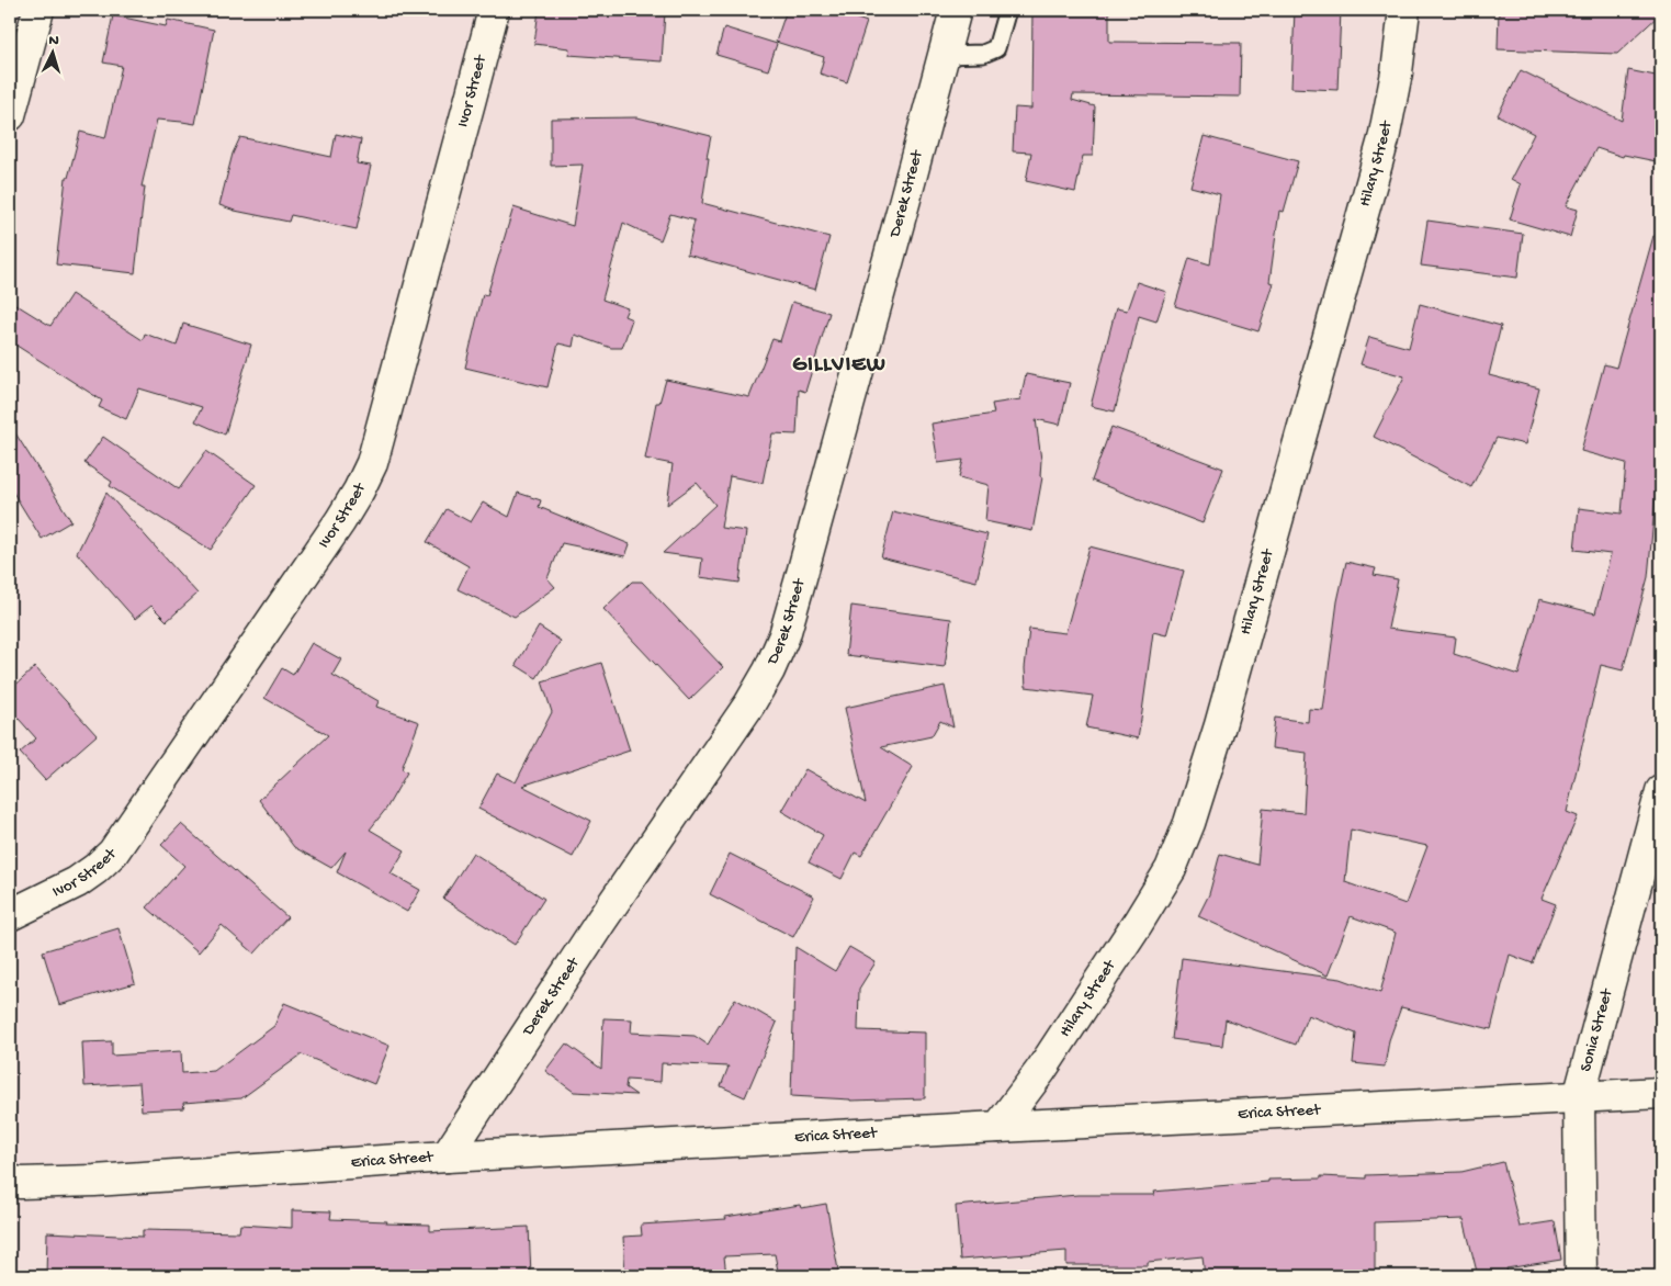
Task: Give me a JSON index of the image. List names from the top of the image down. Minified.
{"streets":{"street":["Ivor Street","Hilary Street","Derek Street","Sonia Street","Erica Street"]},"crossings":[["Hilary Street","Erica Street"],["Derek Street","Erica Street"],["Sonia Street","Erica Street"]],"districts":["GILLVIEW"],"north":"top"}
